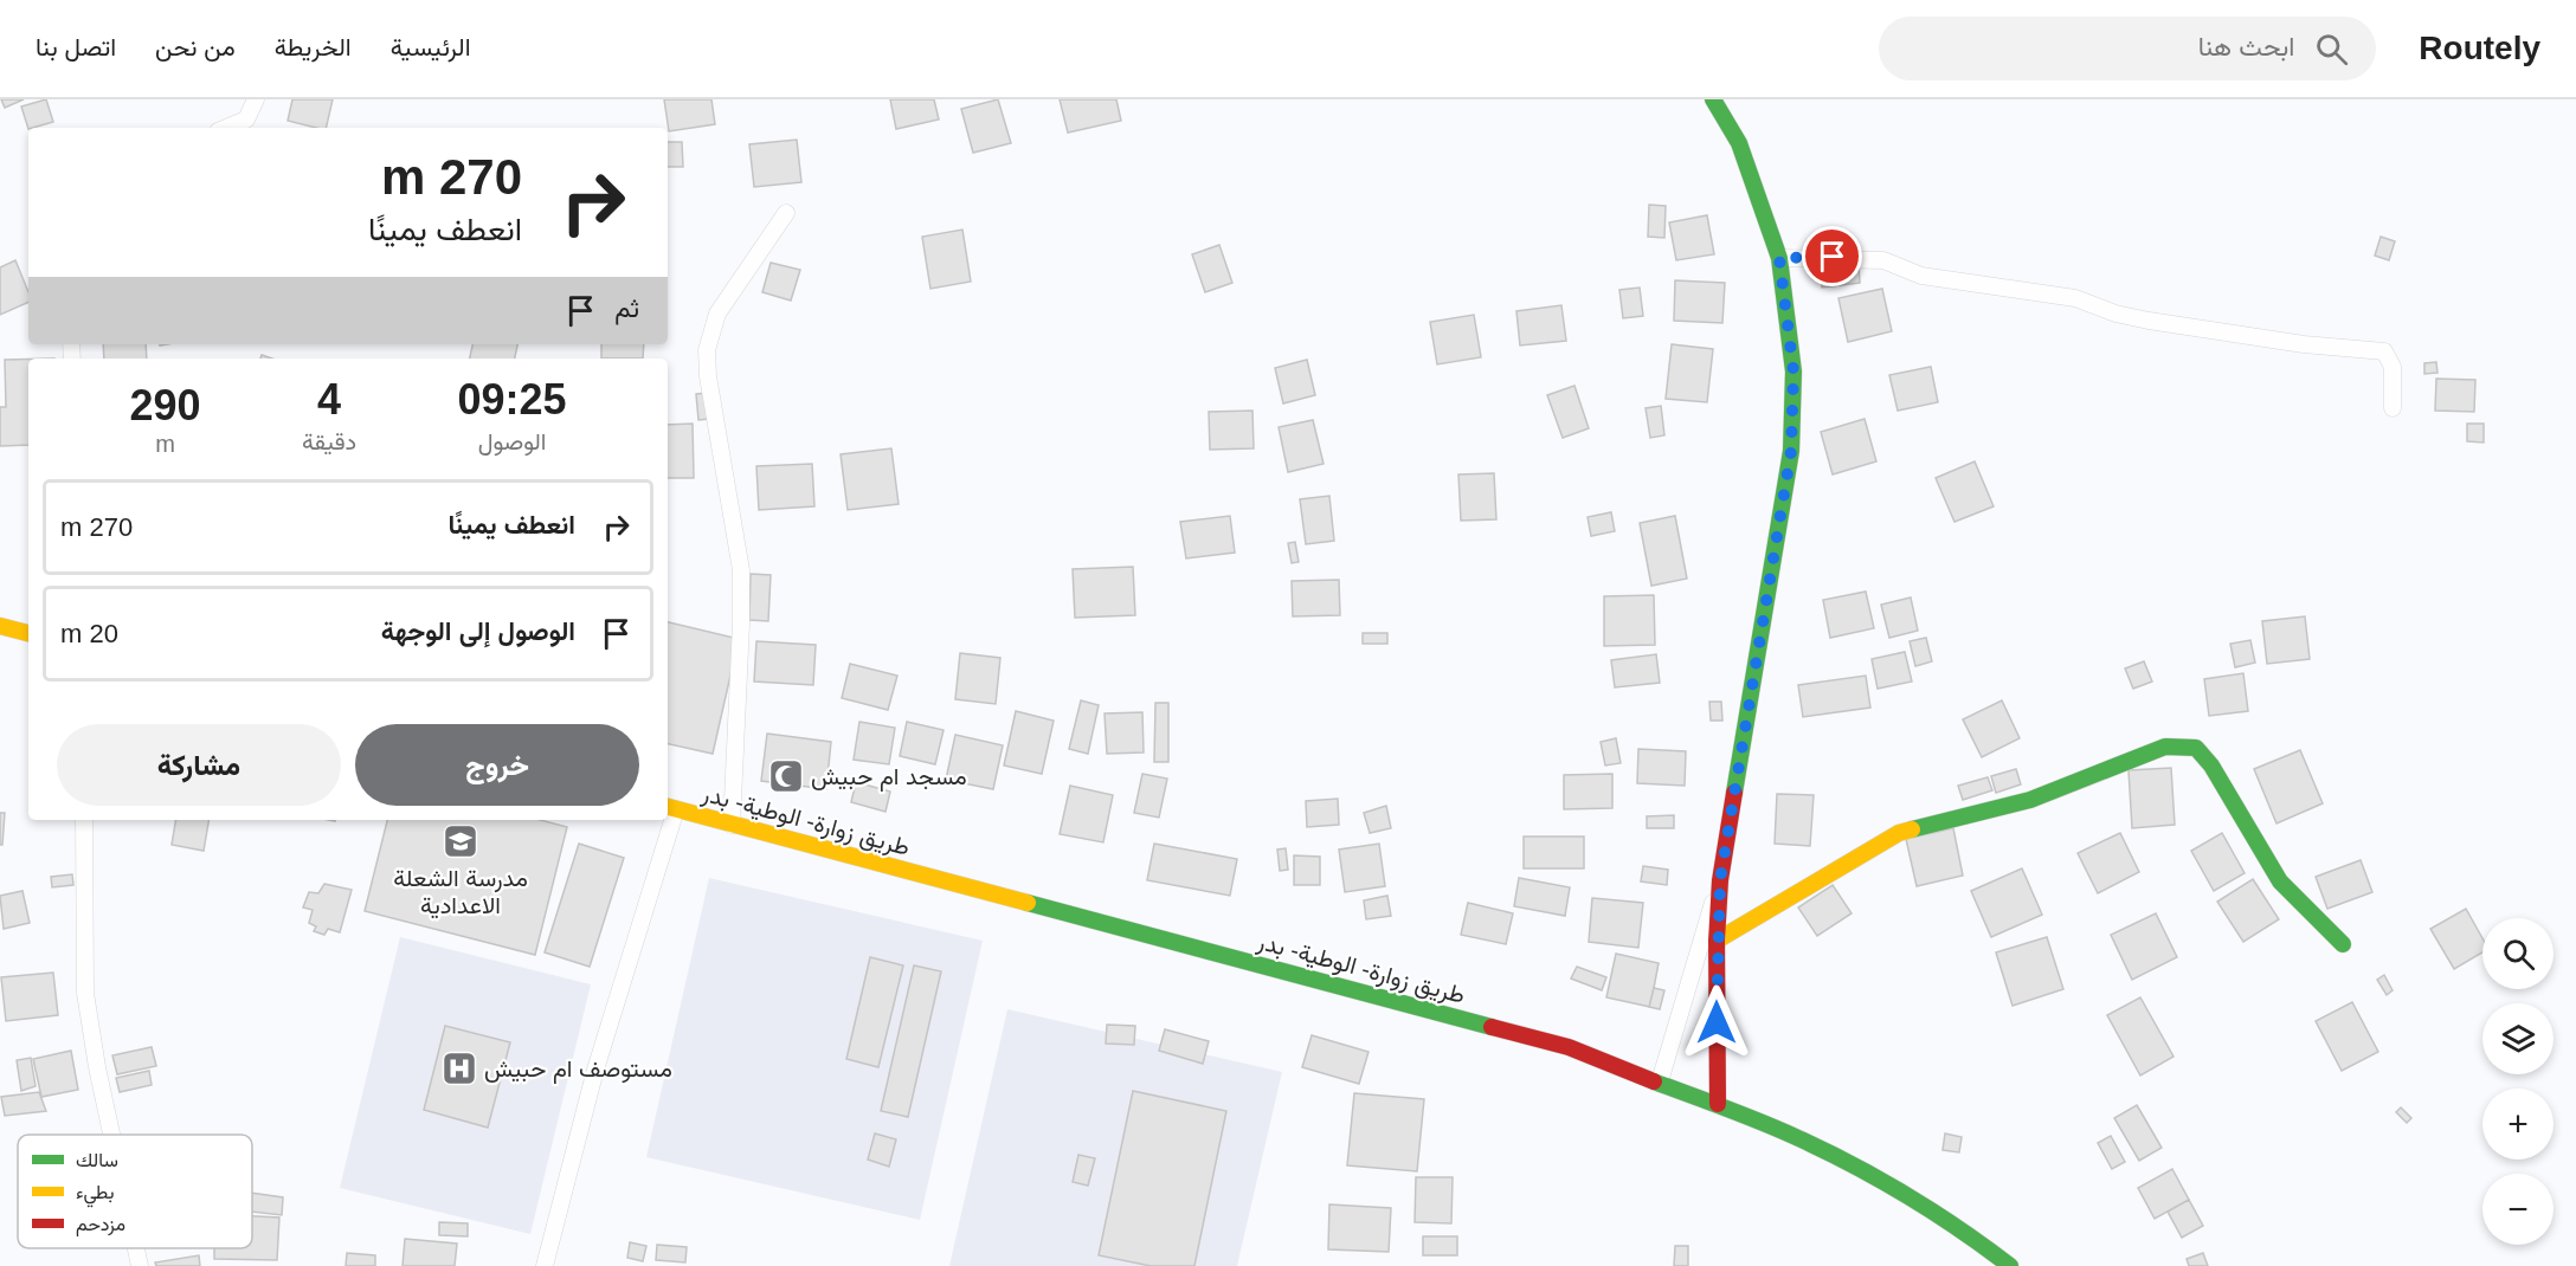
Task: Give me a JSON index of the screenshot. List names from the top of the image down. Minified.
{"streets":{"main road":["طريق زوارة- الوطية- بدر"]},"places":{"mosque":["مسجد ام حبيش"],"school or university":["مدرسة الشعلة الاعدادية"],"hospital":["مستوصف ام حبيش"]},"legend":["سالك","بطيء","مزدحم"],"page":{"header":"Routely","search":"ابحث هنا","nav":["الرئيسية","الخريطة","من نحن","اتصل بنا"],"turn":["270 m","انعطف يمينًا"],"then":"ثم","eta":["09:25","الوصول","4","دقيقة","290","m"],"list":[{"name":"انعطف يمينًا","value":"270 m"},{"name":"الوصول إلى الوجهة","value":"20 m"}],"buttons":["خروج","مشاركة"],"map_buttons":["+","−"]}}
